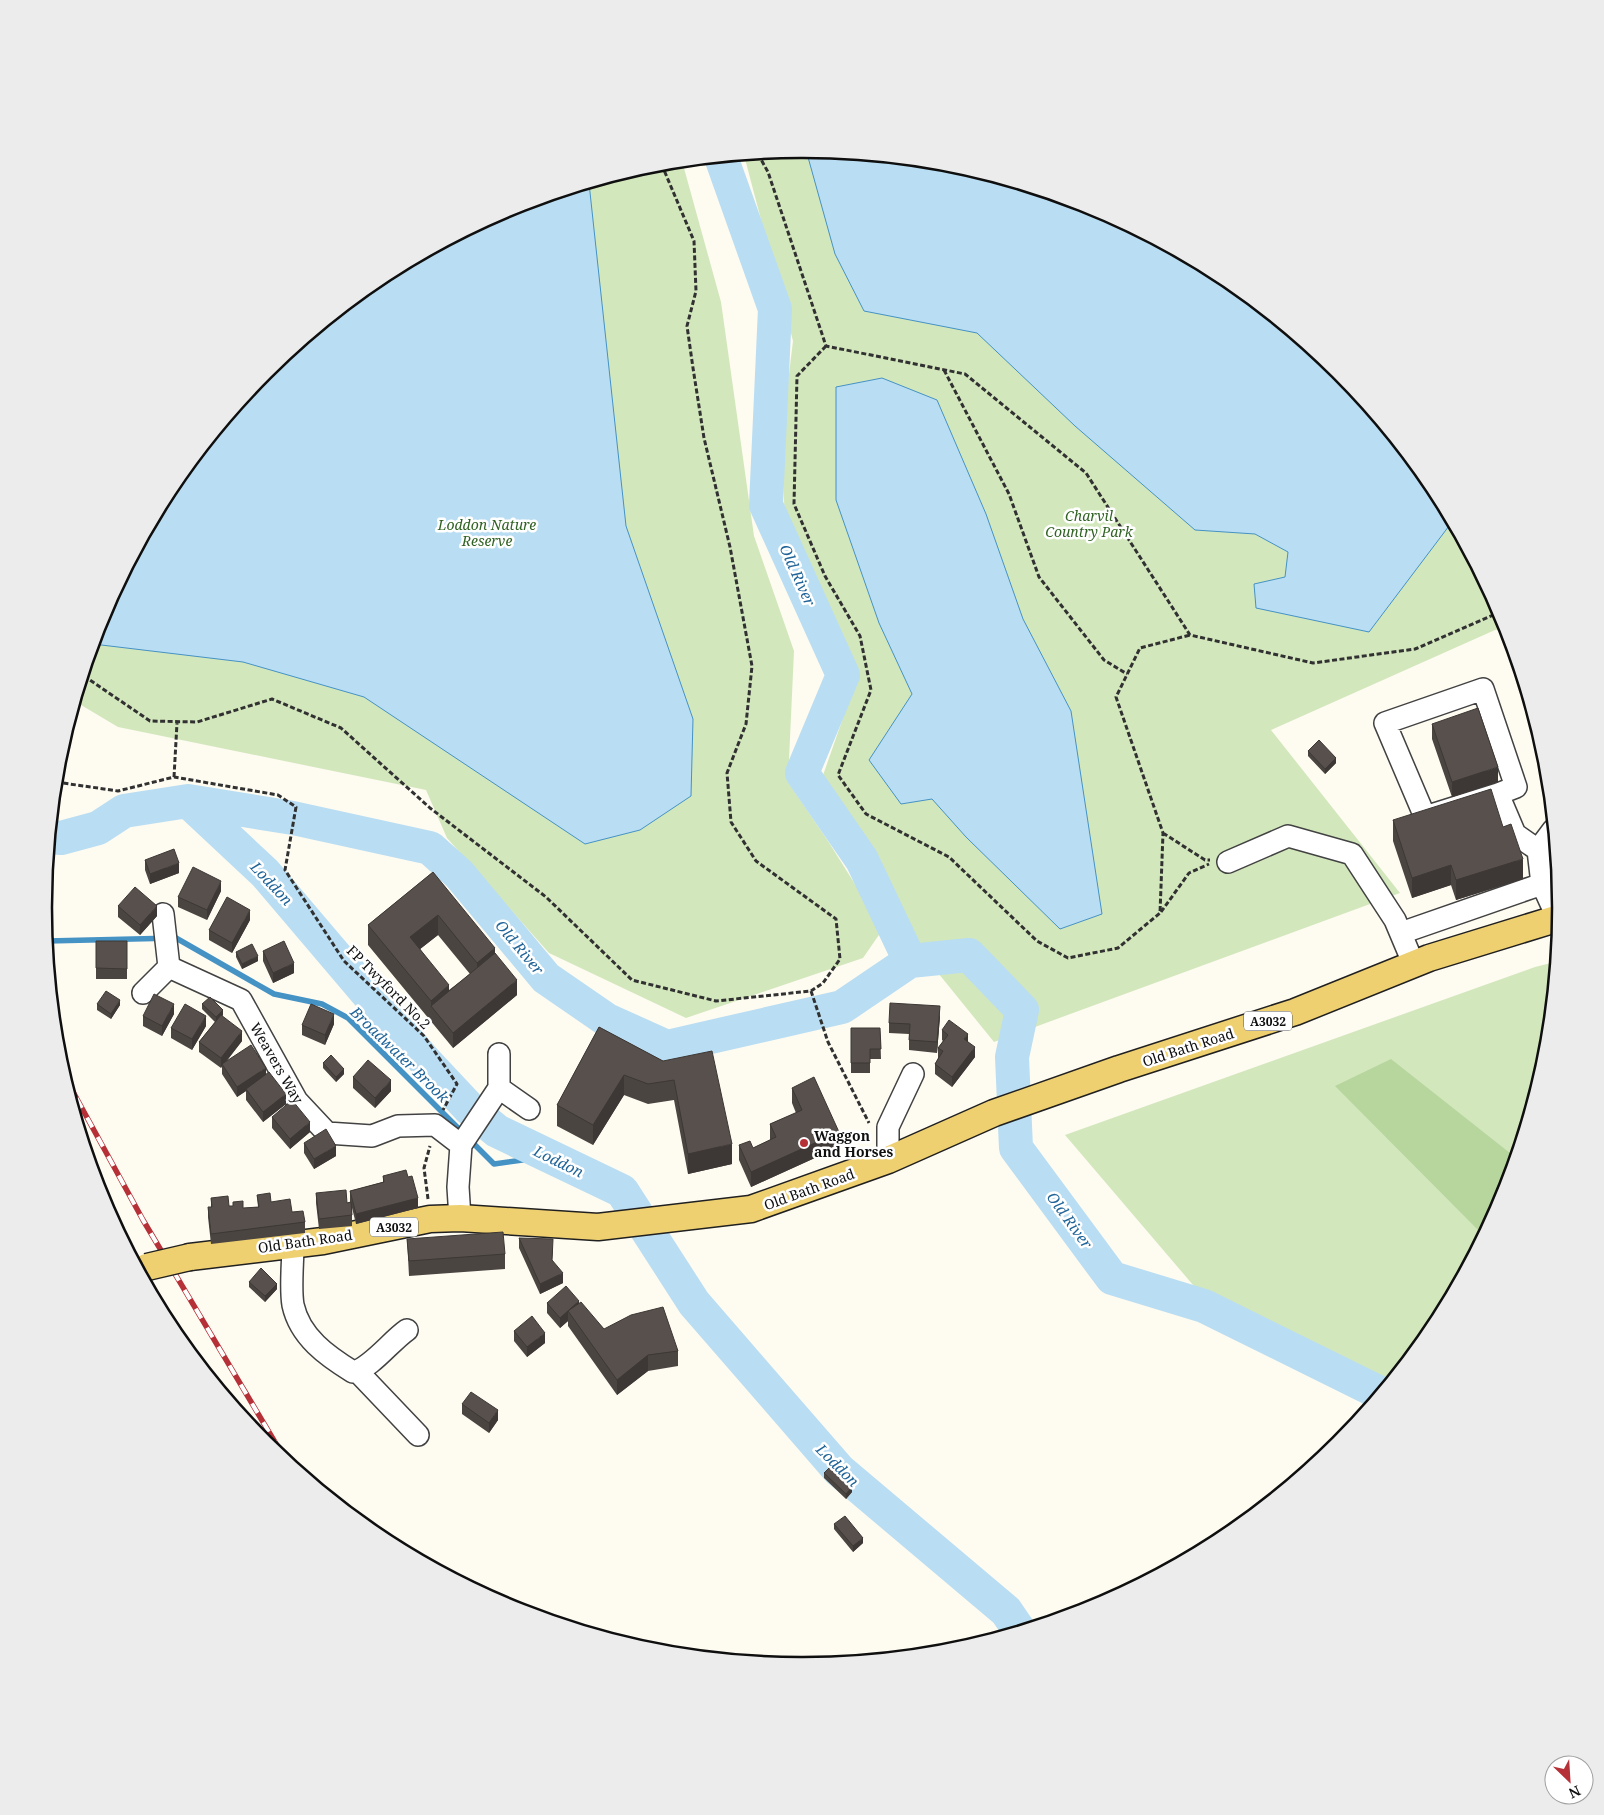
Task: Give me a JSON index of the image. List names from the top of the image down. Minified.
{"streets":{"main road":["A3032","Old Bath Road"],"street":["Weavers Way"],"path":["FP Twyford No.2"]},"water":["Old River","Loddon","Broadwater Brook"],"parks":["Charvil Country Park","Loddon Nature Reserve"],"places":["Waggon and Horses"],"north":"bottom right"}
